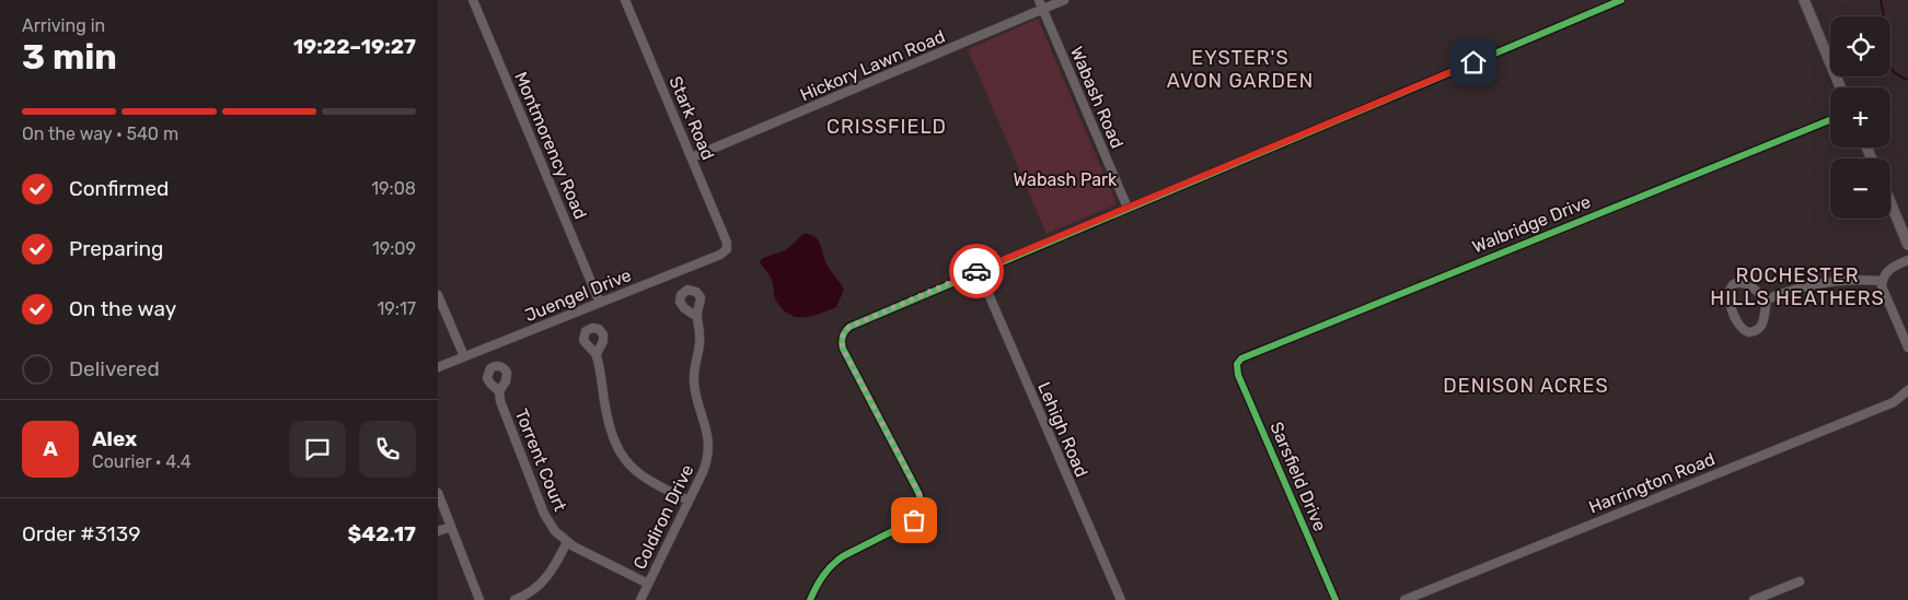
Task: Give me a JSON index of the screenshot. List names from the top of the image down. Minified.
{"streets":{"street":["Hickory Lawn Road","Wabash Road","Stark Road","Montmorency Road","Walbridge Drive","Juengel Drive","Lehigh Road","Torrent Court","Sarsfield Drive","Harrington Road","Coldiron Drive"]},"crossings":[["Hickory Lawn Road","Wabash Road"],["Hickory Lawn Road","Stark Road"],["Stark Road","Juengel Drive"],["Montmorency Road","Juengel Drive"],["Walbridge Drive","Sarsfield Drive"],["Torrent Court","Coldiron Drive"]],"districts":["EYSTER'S AVON GARDEN","CRISSFIELD","ROCHESTER HILLS HEATHERS","DENISON ACRES"],"parks":["Wabash Park"],"page":{"heading":["3 min","Arriving in","19:22–19:27"],"panel":["Alex","Courier · 4.4","Order #3139","$42.17"],"map_buttons":["+","−"],"bar":"On the way · 540 m","list":[["Confirmed","19:08"],["Preparing","19:09"],["On the way","19:17"],"Delivered"],"round":"A"}}
